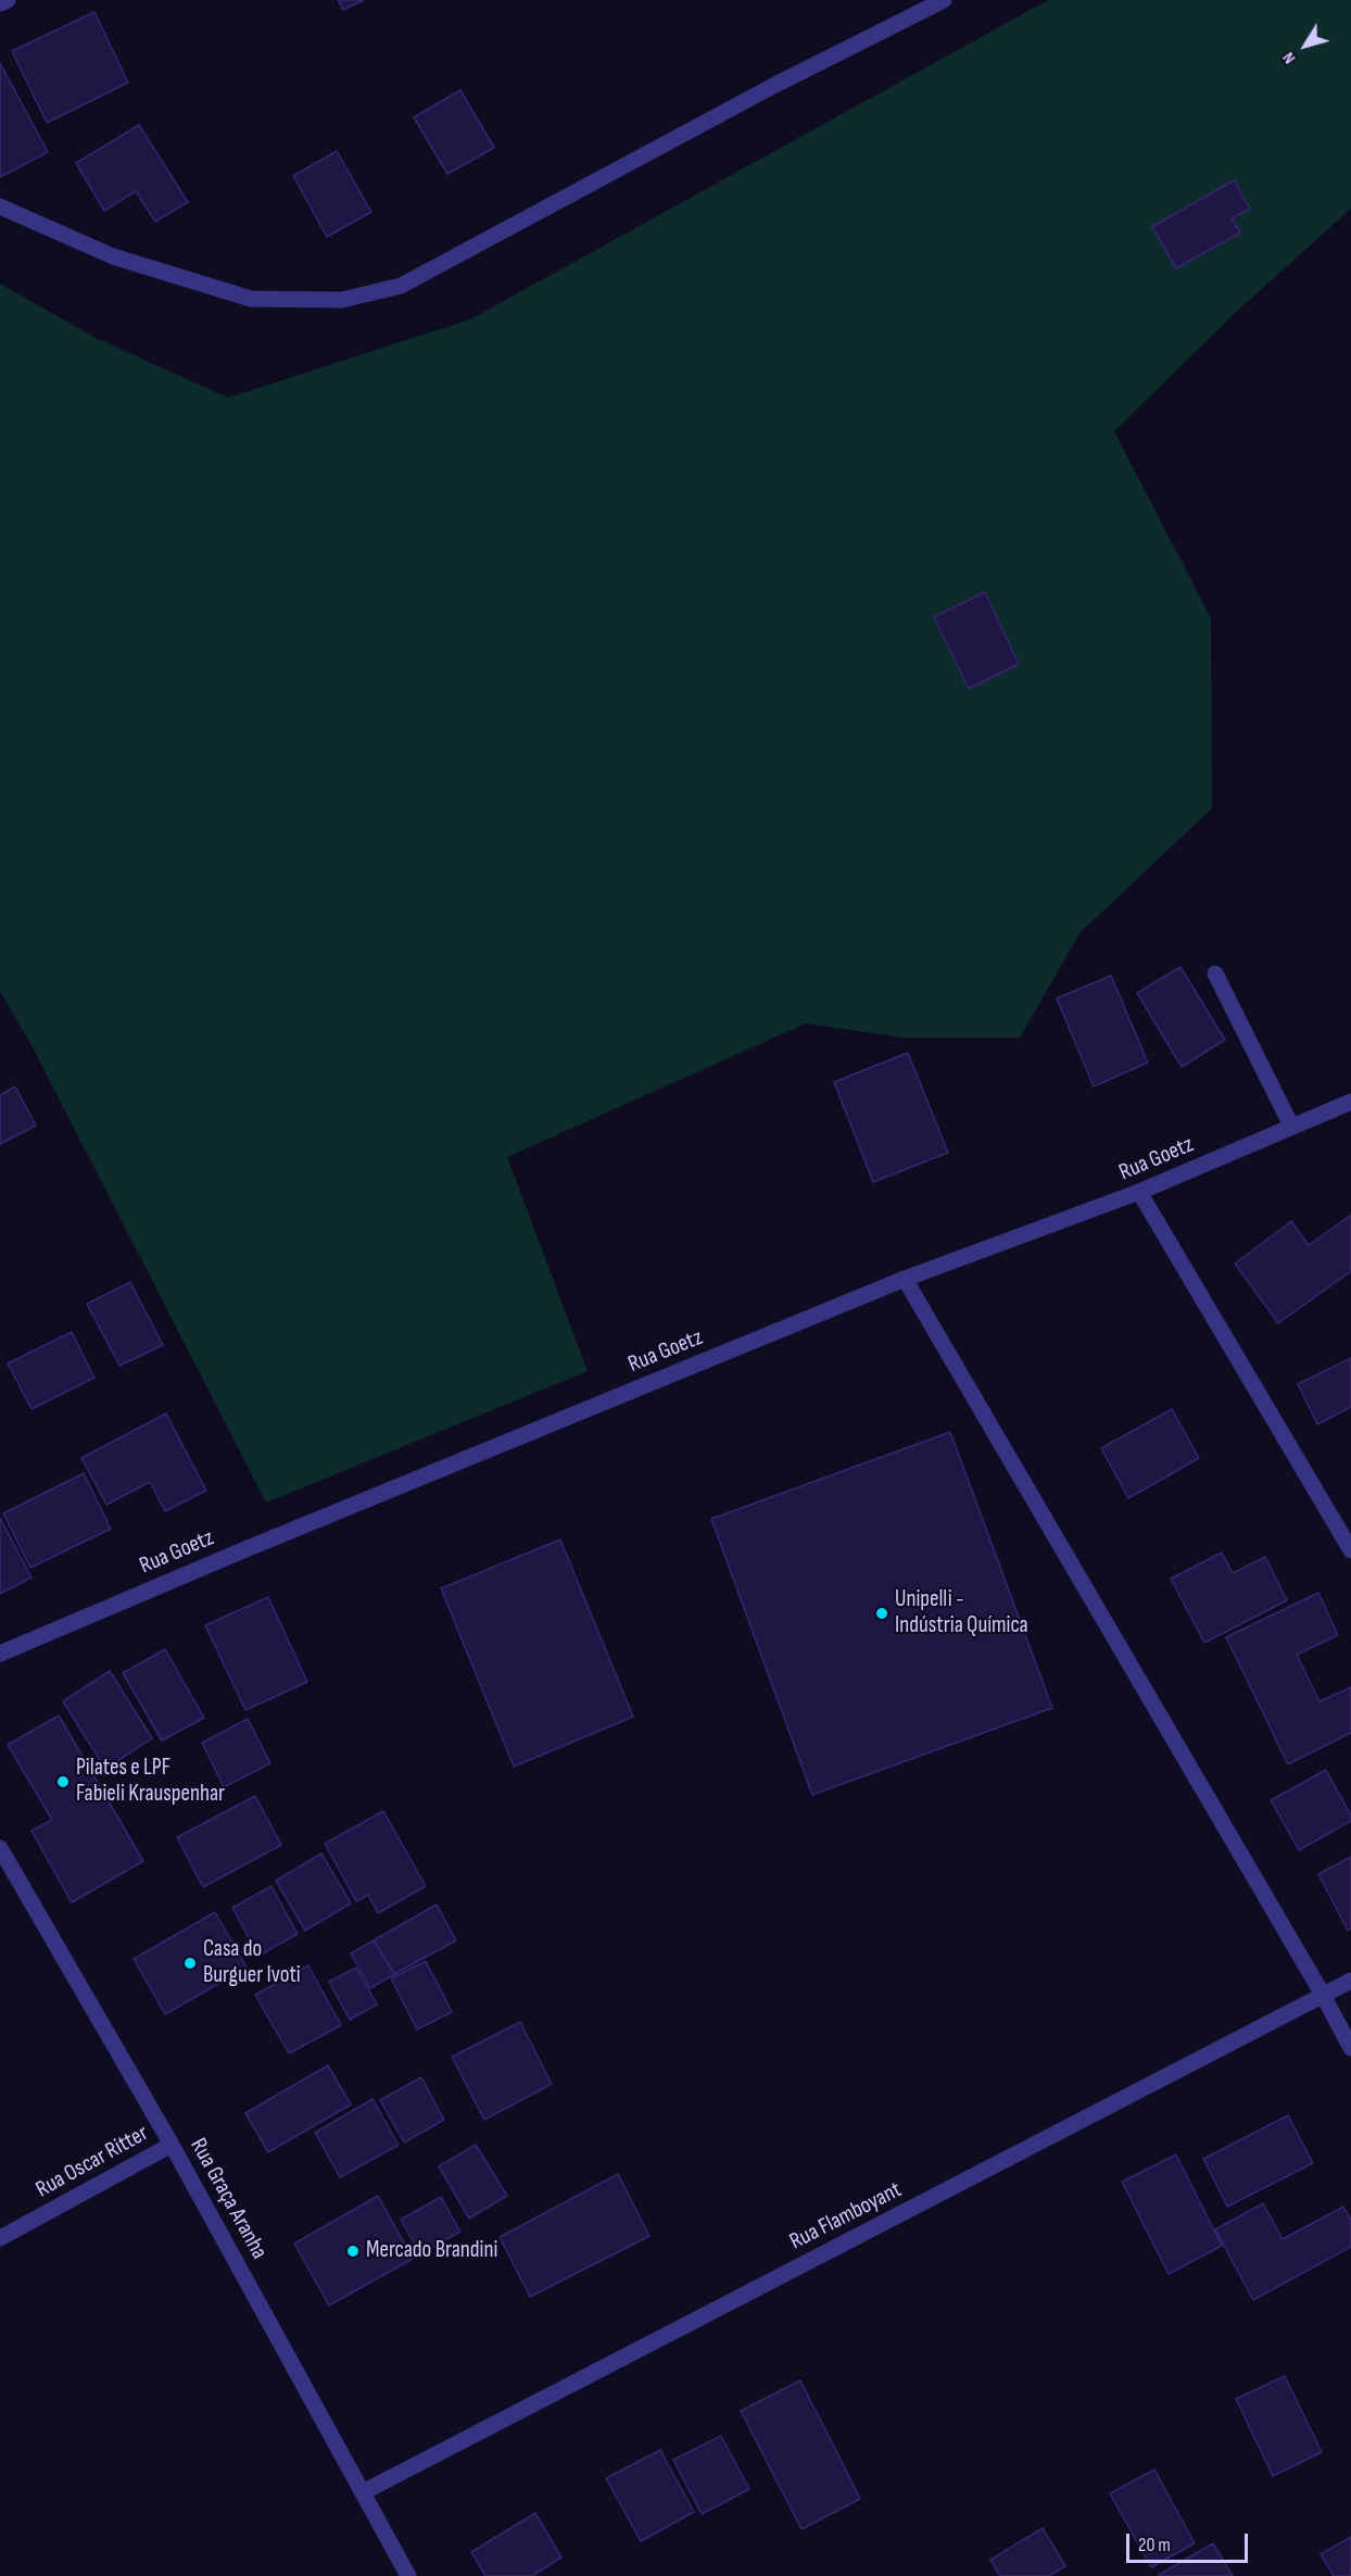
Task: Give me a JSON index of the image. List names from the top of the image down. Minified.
{"streets":{"street":["Rua Goetz","Rua Oscar Ritter","Rua Graça Aranha","Rua Flamboyant"]},"crossings":[["Rua Oscar Ritter","Rua Graça Aranha"],["Rua Graça Aranha","Rua Flamboyant"]],"places":["Unipelli - Indústria Química","Pilates e LPF Fabieli Krauspenhar","Casa do Burguer Ivoti","Mercado Brandini"],"scale_bar":"20 m","north":"bottom left"}
